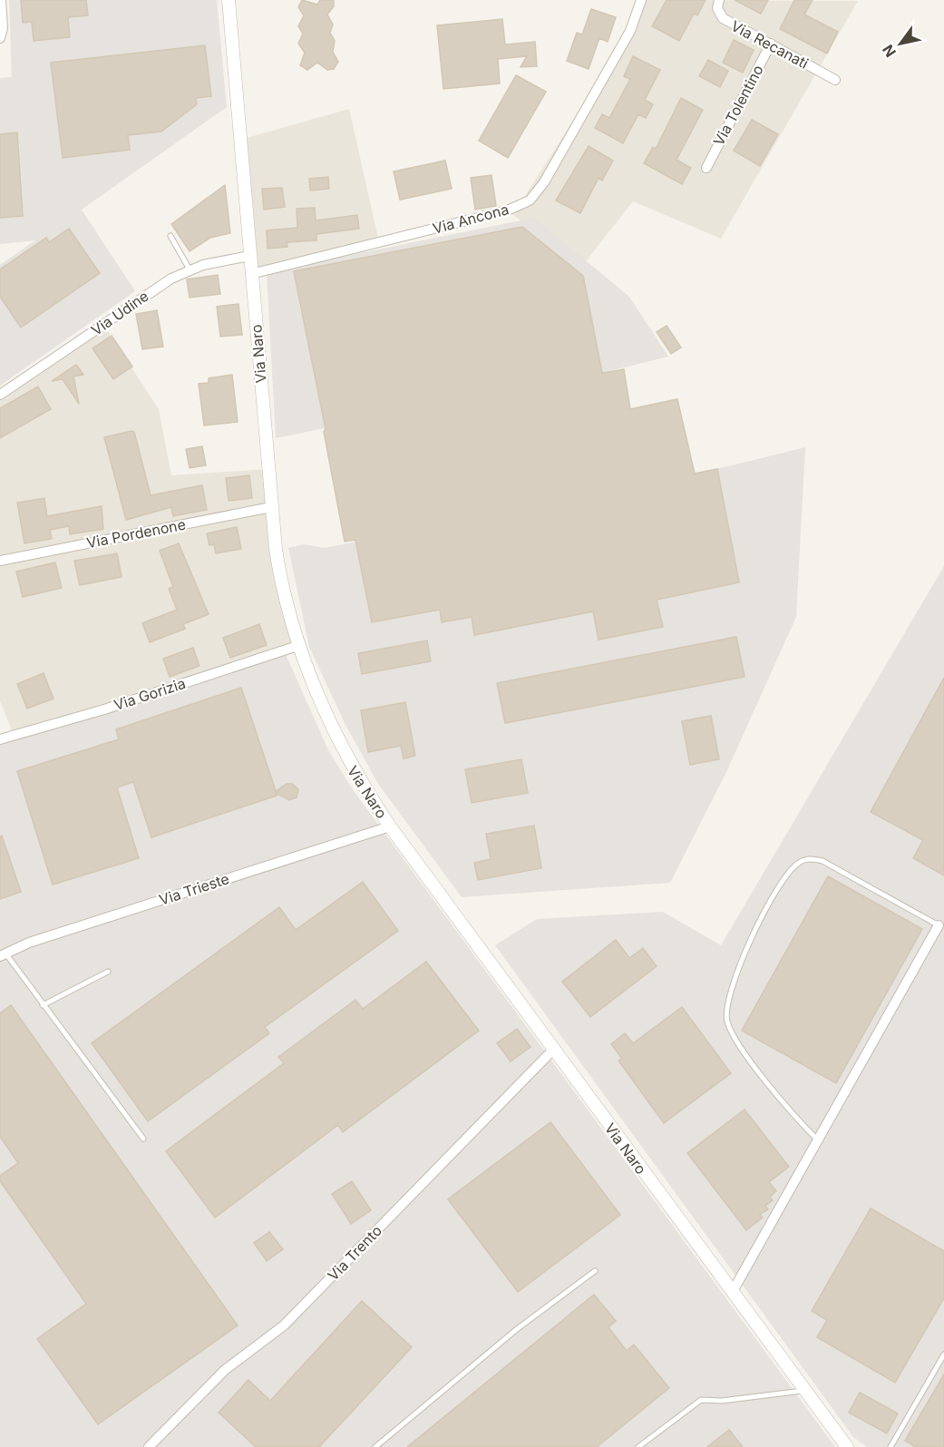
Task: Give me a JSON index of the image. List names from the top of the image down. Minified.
{"streets":{"street":["Via Recanati","Via Tolentino","Via Ancona","Via Udine","Via Naro","Via Pordenone","Via Gorizia","Via Trieste","Via Trento"]},"crossings":[["Via Recanati","Via Tolentino"],["Via Ancona","Via Naro"],["Via Udine","Via Naro"],["Via Naro","Via Pordenone"],["Via Naro","Via Gorizia"],["Via Naro","Via Trieste"],["Via Naro","Via Trento"]],"north":"bottom left"}
